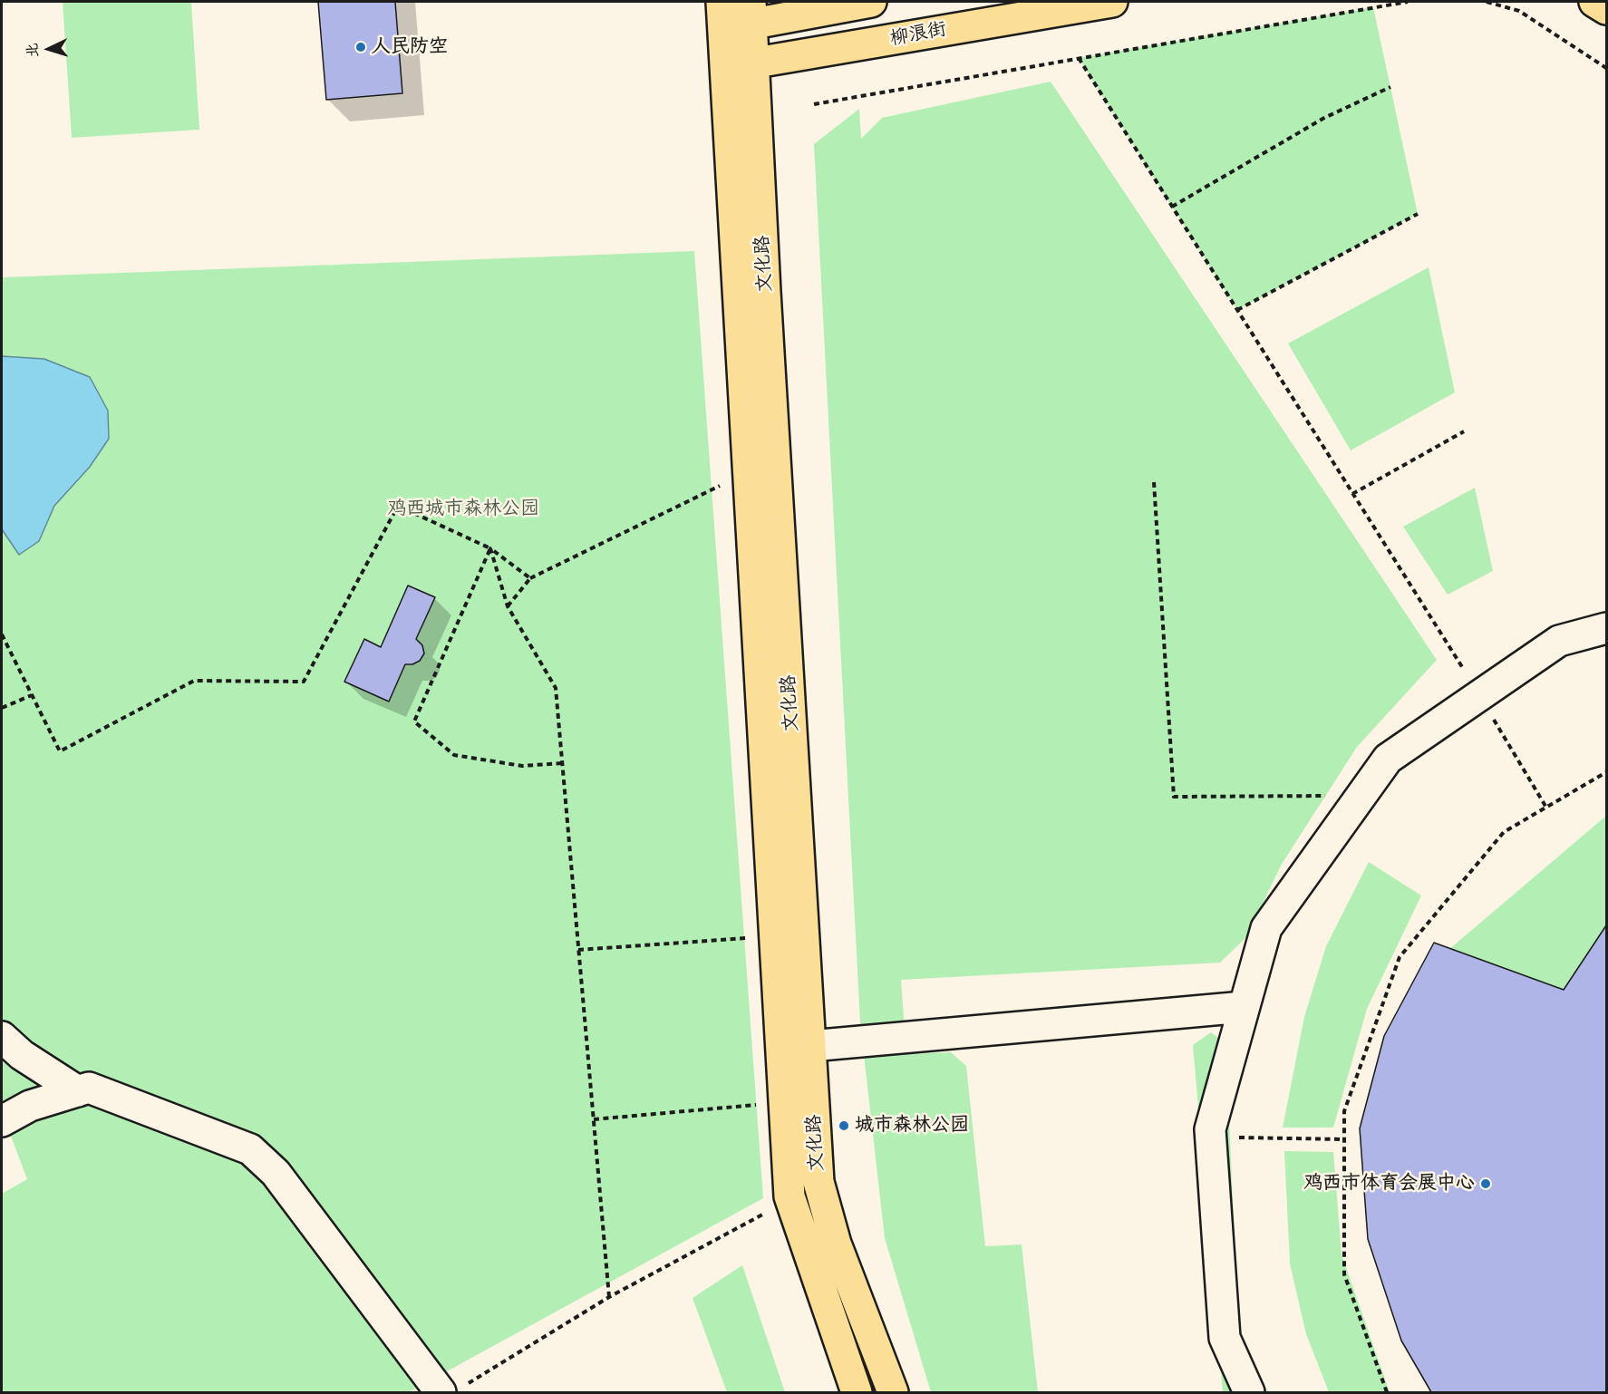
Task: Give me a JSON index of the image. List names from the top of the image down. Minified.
{"streets":{"main road":["柳浪街","文化路"]},"crossings":[["柳浪街","文化路"]],"parks":["鸡西城市森林公园"],"places":["人民防空","城市森林公园","鸡西市体育会展中心"],"north":"left"}
